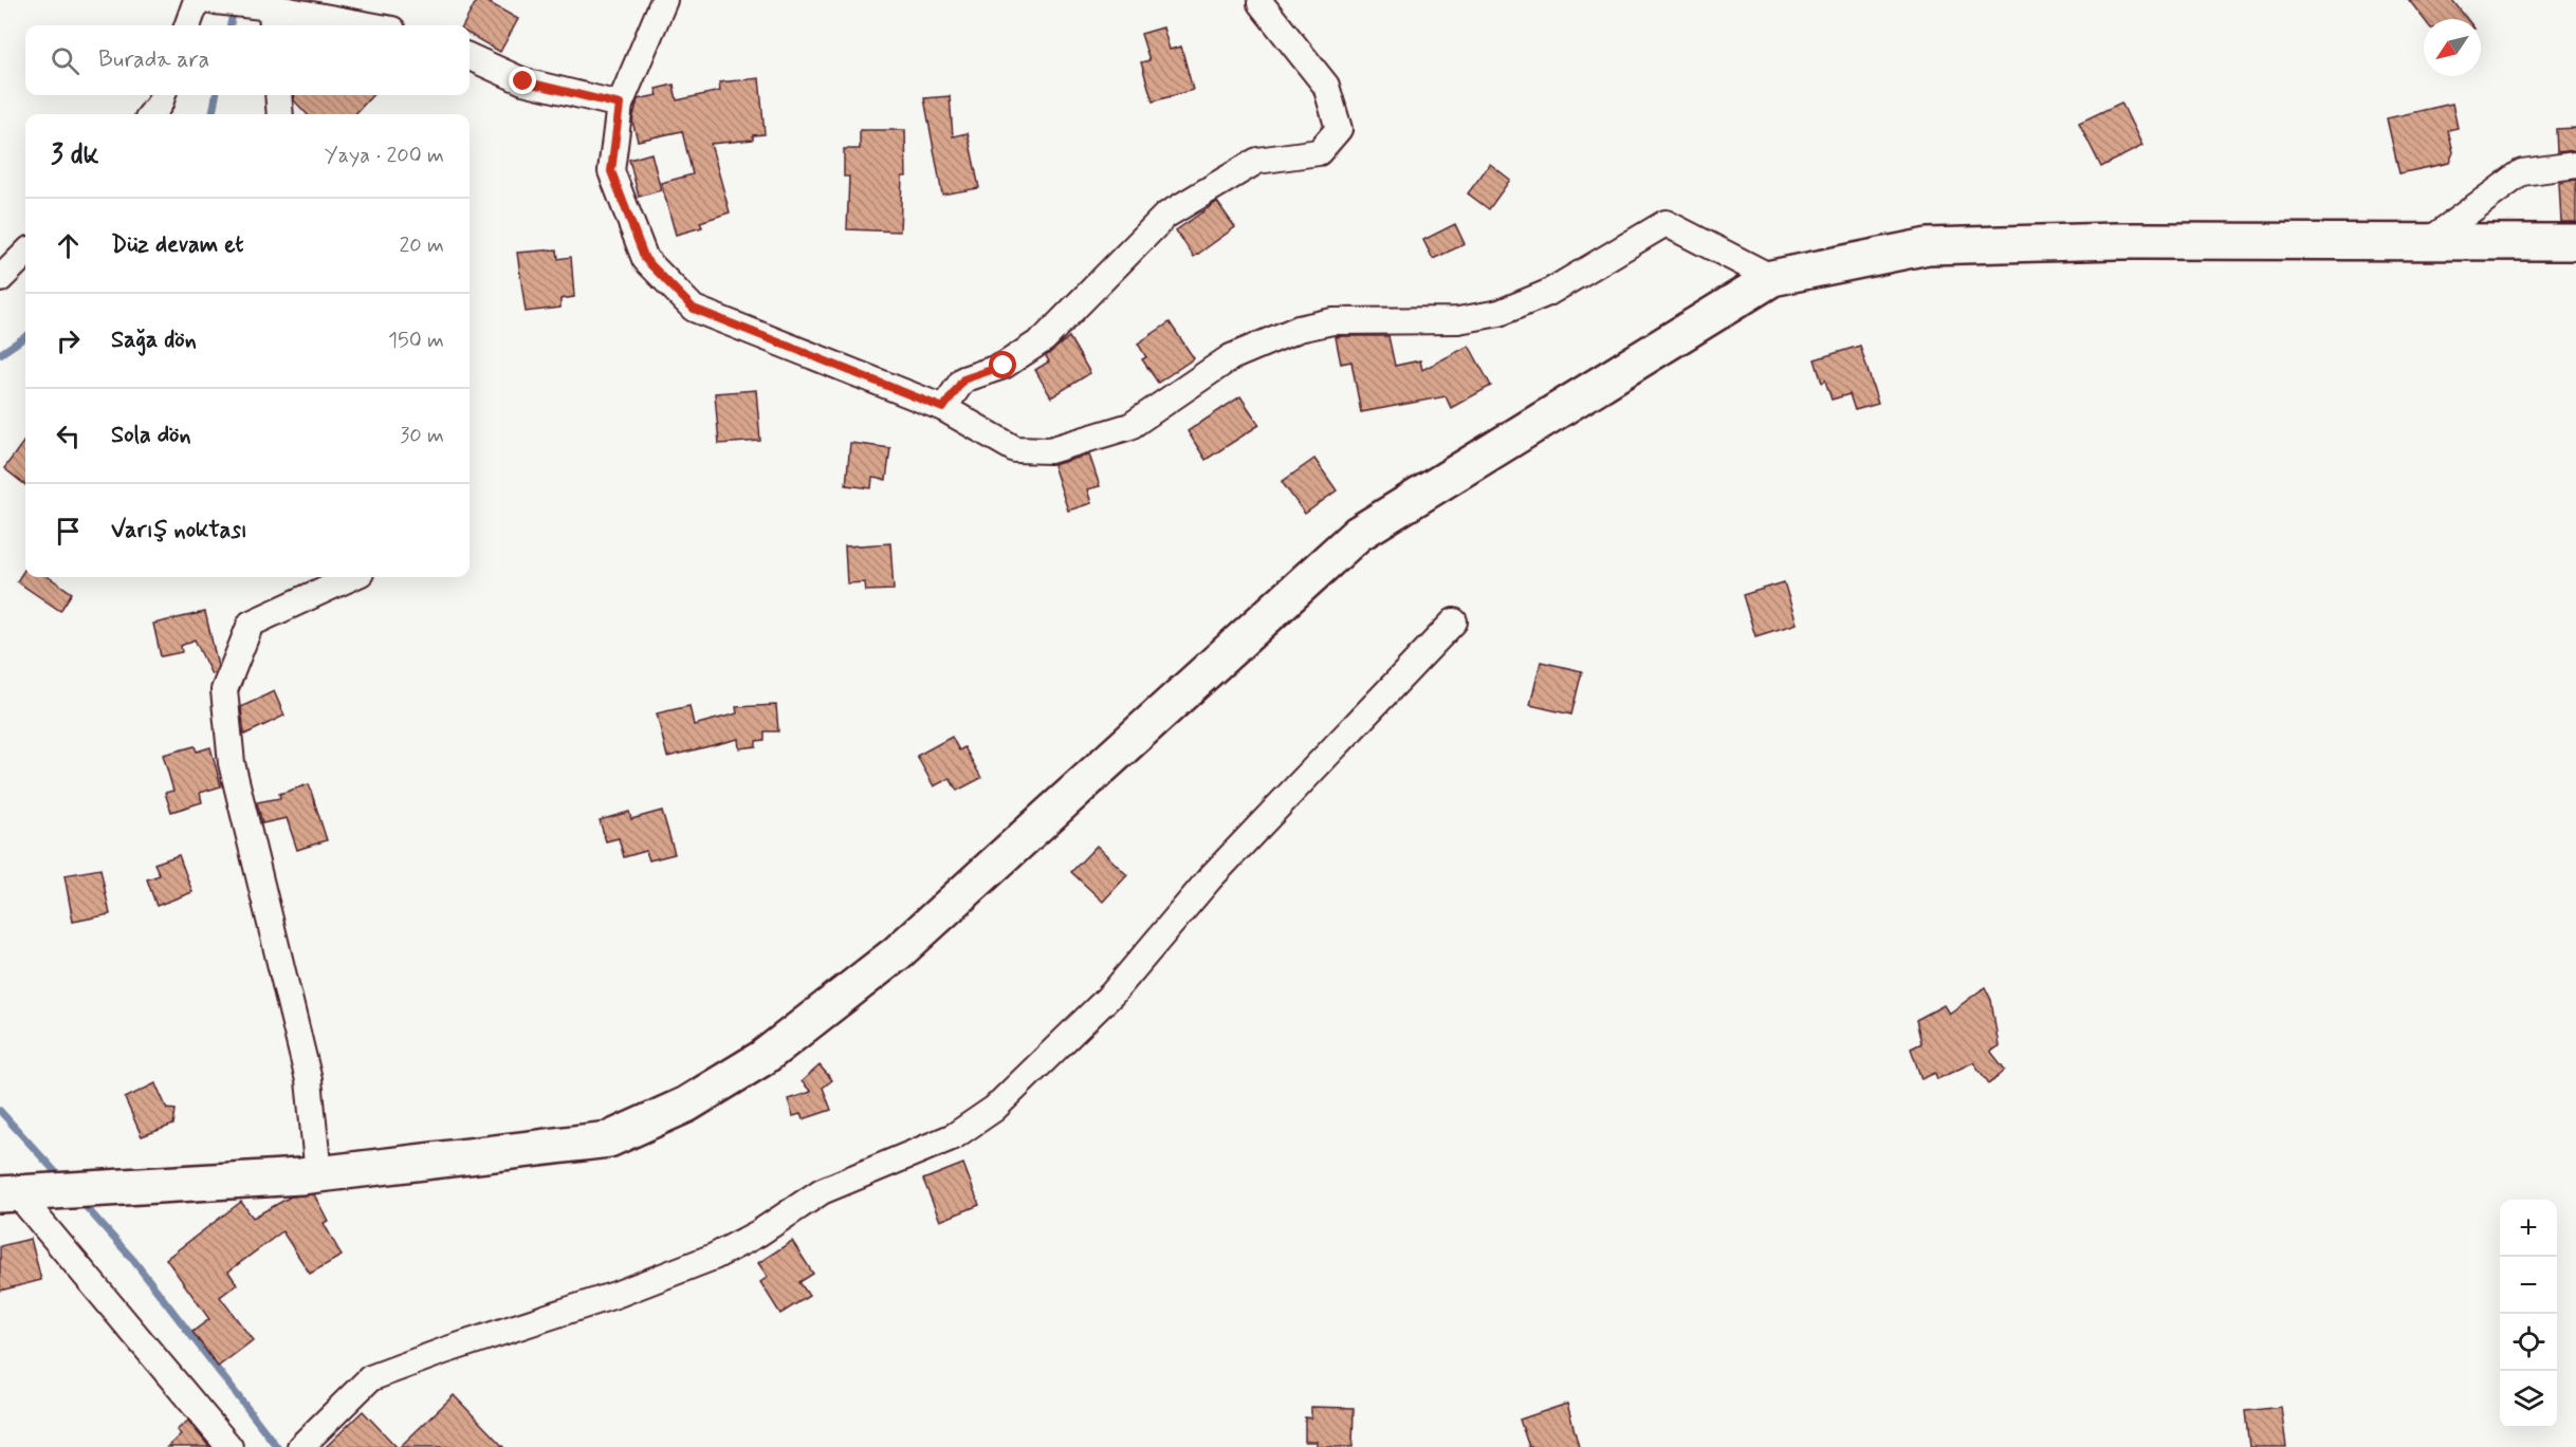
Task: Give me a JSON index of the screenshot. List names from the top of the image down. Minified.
{"north":"bottom left","page":{"search":"Burada ara","heading":["3 dk","Yaya · 200 m"],"list":[["Düz devam et","20 m"],["Sağa dön","150 m"],["Sola dön","30 m"],"Varış noktası"],"map_buttons":["+","−"]}}
